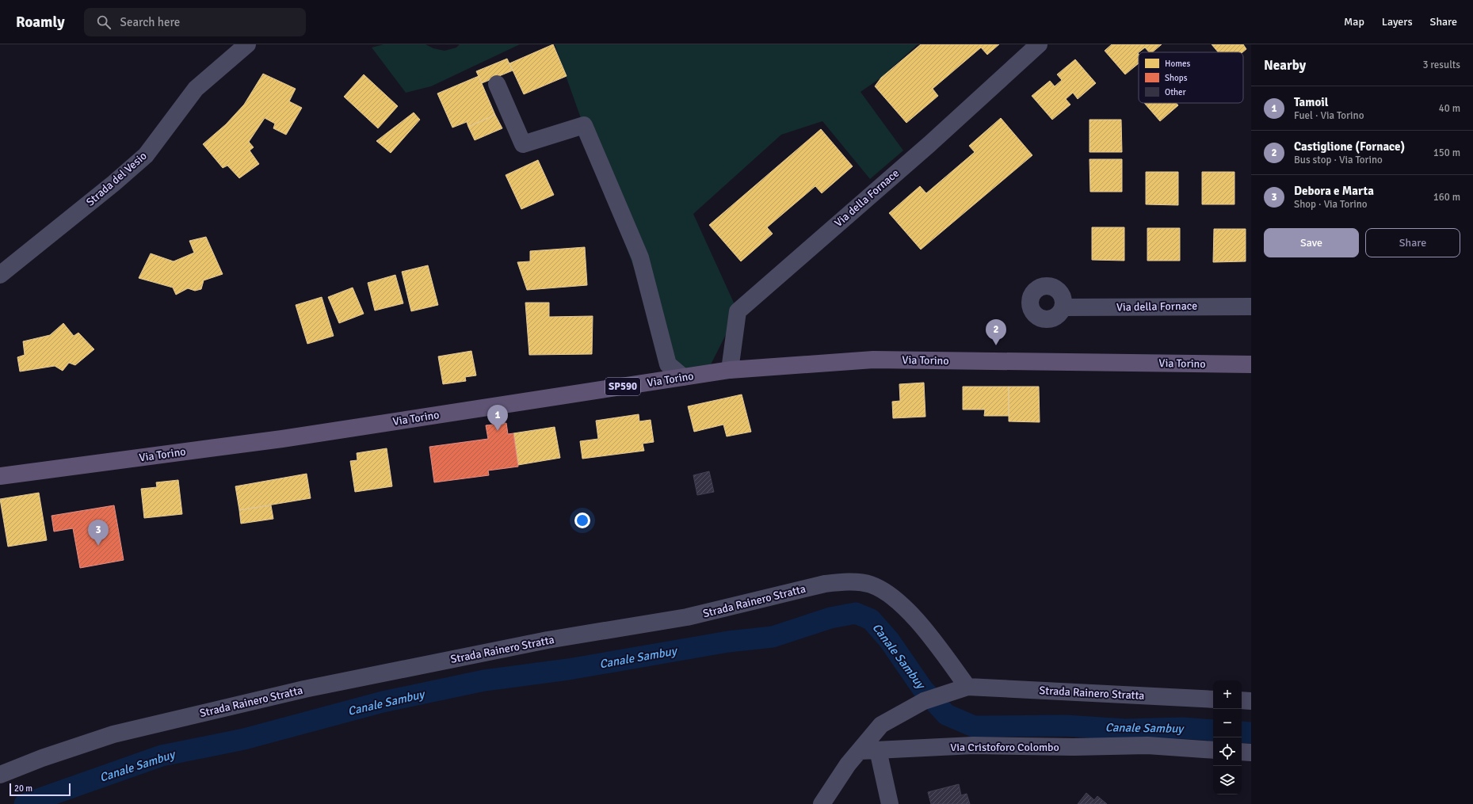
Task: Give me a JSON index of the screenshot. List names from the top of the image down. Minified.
{"streets":{"main road":["Via Torino","SP590"],"street":["Strada del Vesio","Via della Fornace","Strada Rainero Stratta","Via Cristoforo Colombo"]},"crossings":[["Via della Fornace","Via Torino"],["Strada Rainero Stratta","Via Cristoforo Colombo"]],"water":["Canale Sambuy"],"legend":["Homes","Shops","Other"],"scale_bar":"20 m","page":{"header":"Roamly","search":"Search here","nav":["Map","Layers","Share"],"heading":["Nearby","3 results"],"list":[{"mark":"1","name":"Tamoil","note":"Fuel · Via Torino","value":"40 m"},{"mark":"2","name":"Castiglione (Fornace)","note":"Bus stop · Via Torino","value":"150 m"},{"mark":"3","name":"Debora e Marta","note":"Shop · Via Torino","value":"160 m"}],"buttons":["Save","Share"],"pins":["2","1","3"],"map_buttons":["+","−"],"scale":"20 m"}}
